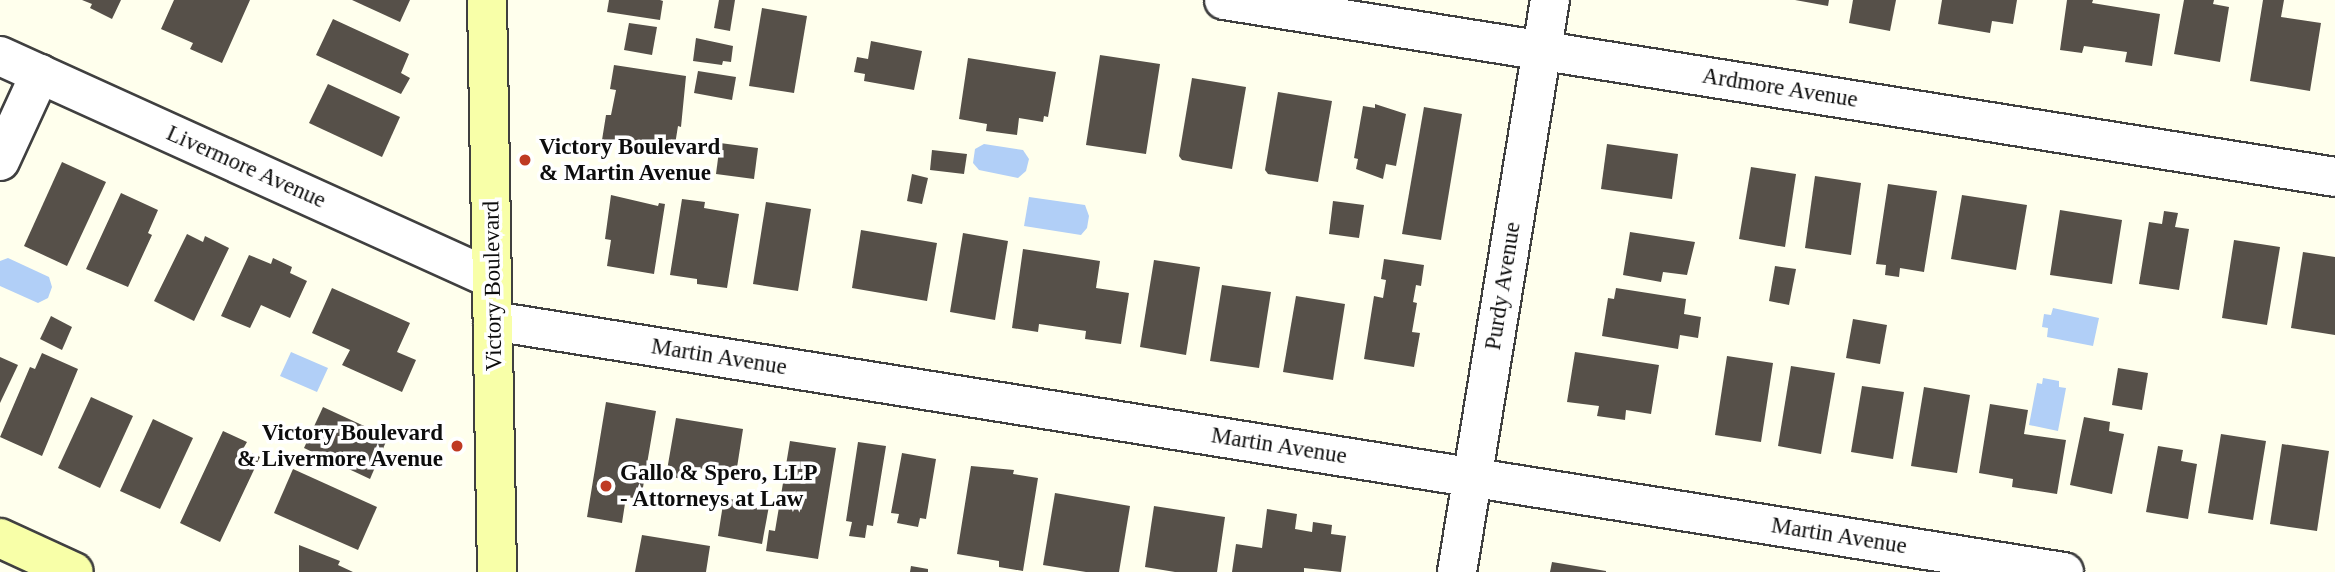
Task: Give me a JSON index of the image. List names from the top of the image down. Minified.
{"streets":{"main road":["Victory Boulevard"],"street":["Ardmore Avenue","Livermore Avenue","Purdy Avenue","Martin Avenue"]},"crossings":[["Ardmore Avenue","Purdy Avenue"],["Livermore Avenue","Victory Boulevard"],["Victory Boulevard","Martin Avenue"],["Purdy Avenue","Martin Avenue"]],"places":["Victory Boulevard & Martin Avenue","Victory Boulevard & Livermore Avenue","Gallo & Spero, LLP - Attorneys at Law"]}
